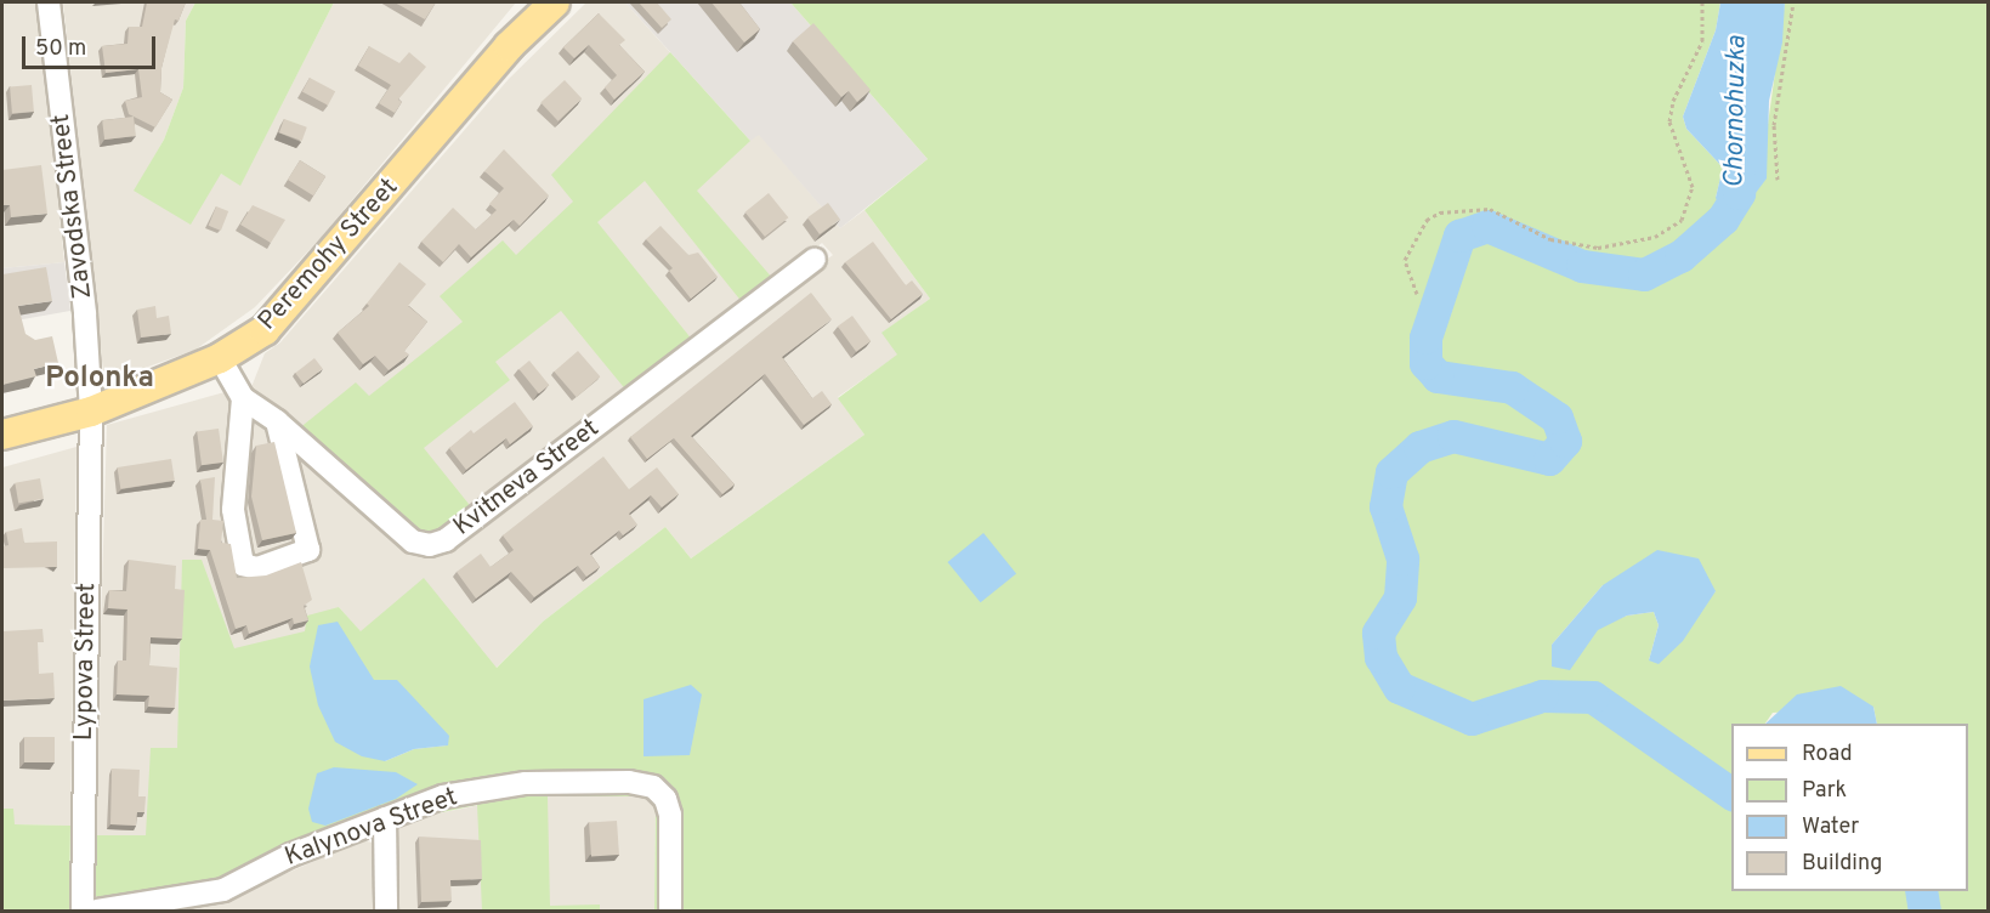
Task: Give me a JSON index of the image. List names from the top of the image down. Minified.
{"streets":{"main road":["Peremohy Street"],"street":["Zavodska Street","Kvitneva Street","Lypova Street","Kalynova Street"]},"crossings":[["Zavodska Street","Peremohy Street"],["Zavodska Street","Lypova Street"],["Peremohy Street","Kvitneva Street"],["Peremohy Street","Lypova Street"]],"districts":["Polonka"],"water":["Chornohuzka"],"legend":["Road","Park","Water","Building"],"scale_bar":"50 m"}
